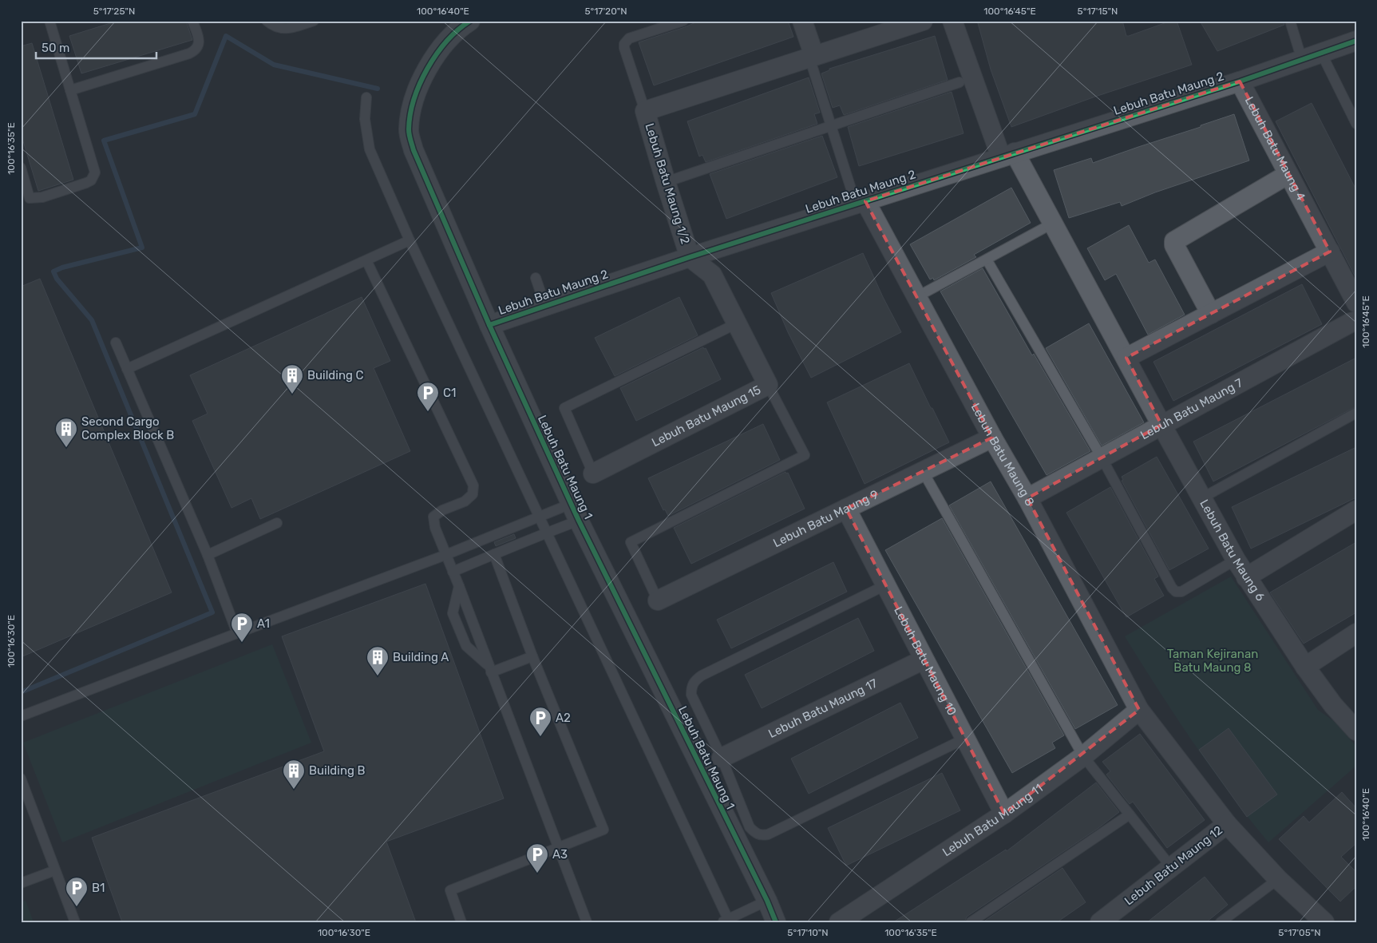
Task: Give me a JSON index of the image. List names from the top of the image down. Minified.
{"streets":{"street":["Lebuh Batu Maung 2","Lebuh Batu Maung 4","Lebuh Batu Maung 1/2","Lebuh Batu Maung 7","Lebuh Batu Maung 15","Lebuh Batu Maung 8","Lebuh Batu Maung 1","Lebuh Batu Maung 9","Lebuh Batu Maung 6","Lebuh Batu Maung 10","Lebuh Batu Maung 17","Lebuh Batu Maung 11","Lebuh Batu Maung 12"]},"crossings":[["Lebuh Batu Maung 2","Lebuh Batu Maung 4"],["Lebuh Batu Maung 2","Lebuh Batu Maung 1/2"],["Lebuh Batu Maung 2","Lebuh Batu Maung 15"],["Lebuh Batu Maung 2","Lebuh Batu Maung 8"],["Lebuh Batu Maung 2","Lebuh Batu Maung 1"],["Lebuh Batu Maung 2","Lebuh Batu Maung 6"],["Lebuh Batu Maung 1/2","Lebuh Batu Maung 15"],["Lebuh Batu Maung 7","Lebuh Batu Maung 8"],["Lebuh Batu Maung 7","Lebuh Batu Maung 6"],["Lebuh Batu Maung 8","Lebuh Batu Maung 9"],["Lebuh Batu Maung 8","Lebuh Batu Maung 11"],["Lebuh Batu Maung 8","Lebuh Batu Maung 12"],["Lebuh Batu Maung 9","Lebuh Batu Maung 10"],["Lebuh Batu Maung 10","Lebuh Batu Maung 17"],["Lebuh Batu Maung 10","Lebuh Batu Maung 11"],["Lebuh Batu Maung 11","Lebuh Batu Maung 12"]],"parks":["Taman Kejiranan Batu Maung 8"],"places":{"building":["Building C","Second Cargo Complex Block B","Building A","Building B"],"parking":["C1","A1","A2","A3","B1"]},"scale_bar":"50 m","coordinates":["5°17'25\"N","100°16'40\"E","5°17'20\"N","100°16'45\"E","5°17'15\"N","100°16'35\"E","100°16'30\"E","5°17'10\"N","5°17'05\"N"]}
